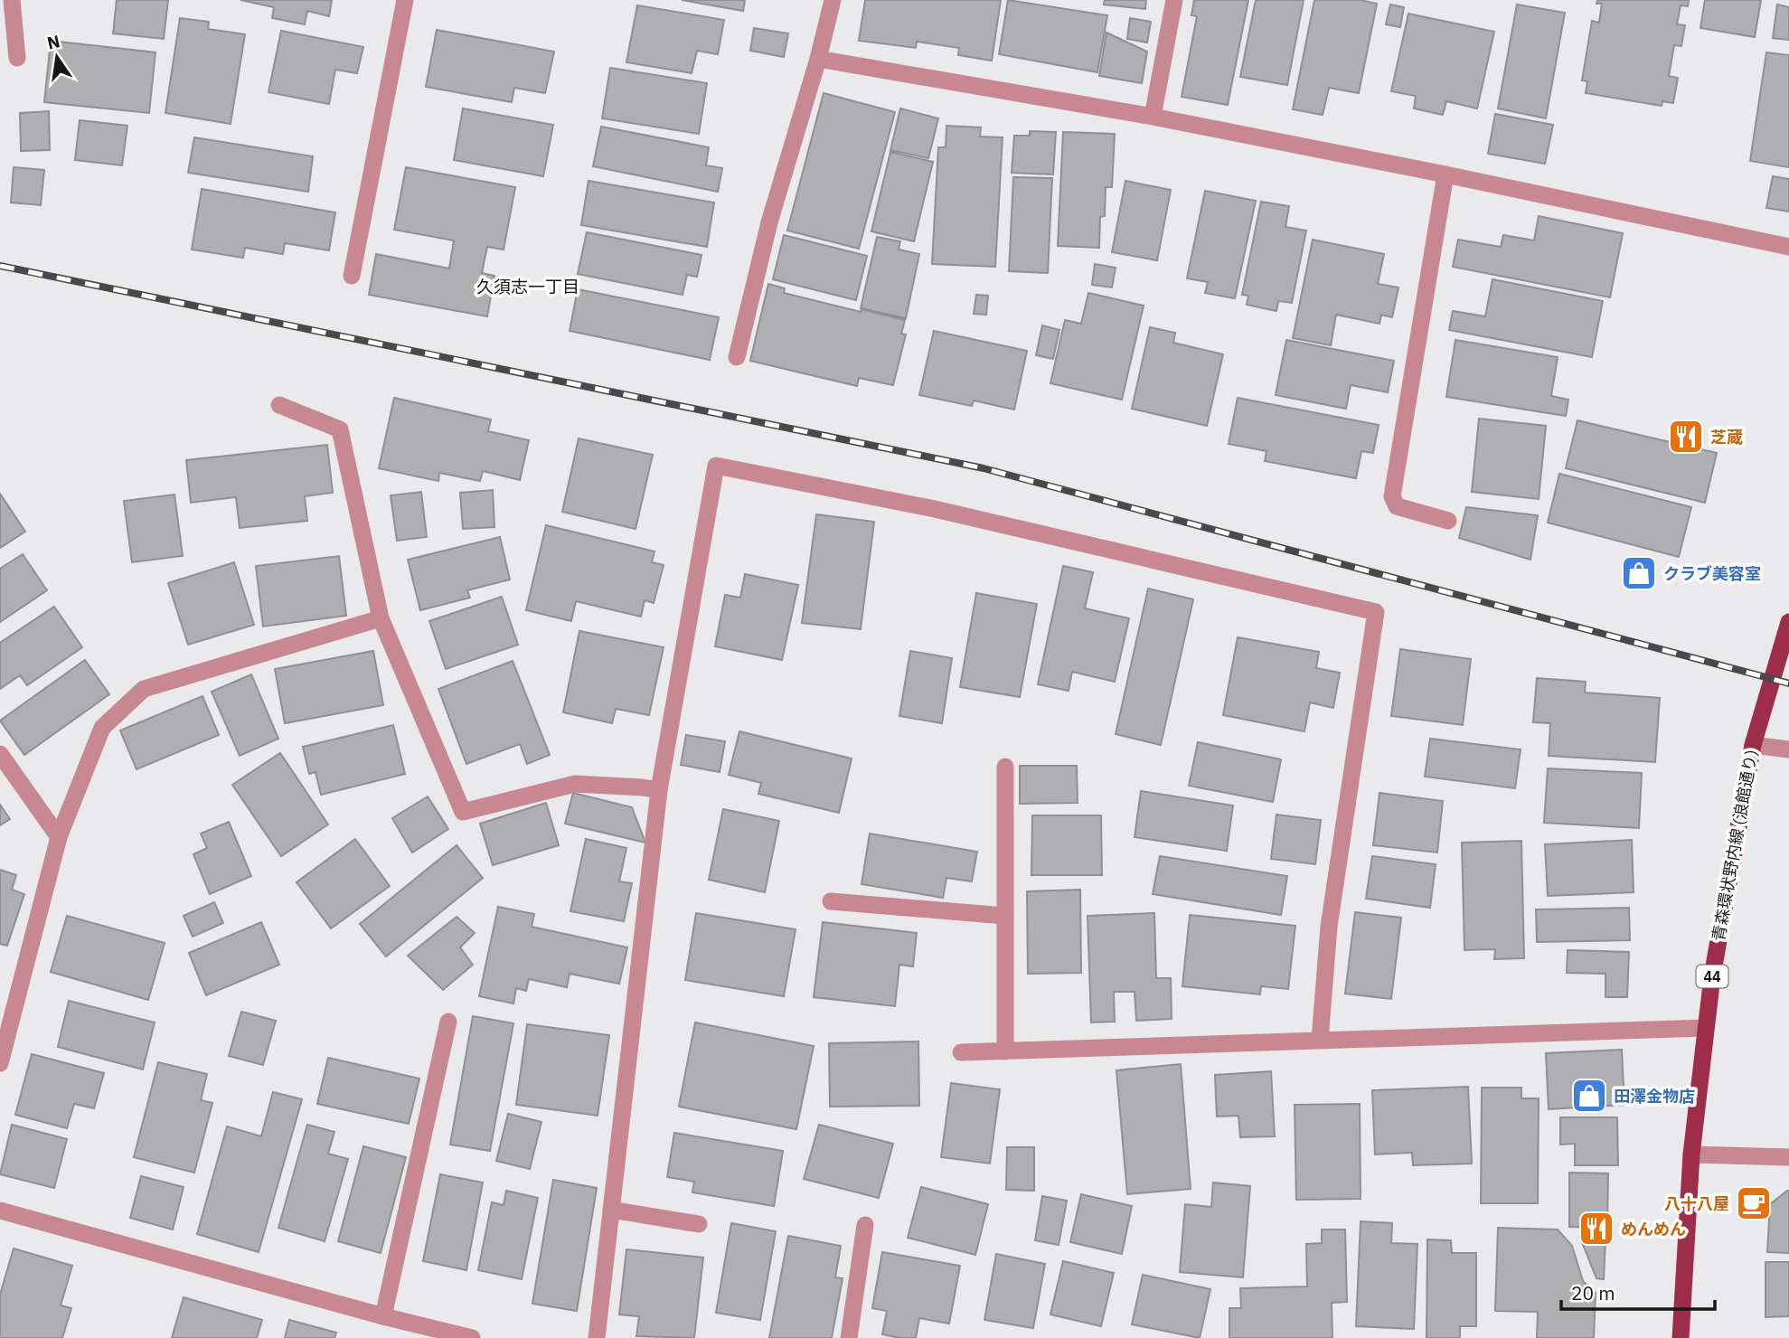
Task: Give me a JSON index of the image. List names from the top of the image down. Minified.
{"streets":{"main road":["青森環状野内線 (浪館通り)","44"]},"districts":["久須志一丁目"],"places":{"restaurant":["芝蔵","めんめん"],"shop":["クラブ美容室","田澤金物店"],"cafe":["八十八屋"]},"scale_bar":"20 m","north":"top"}
